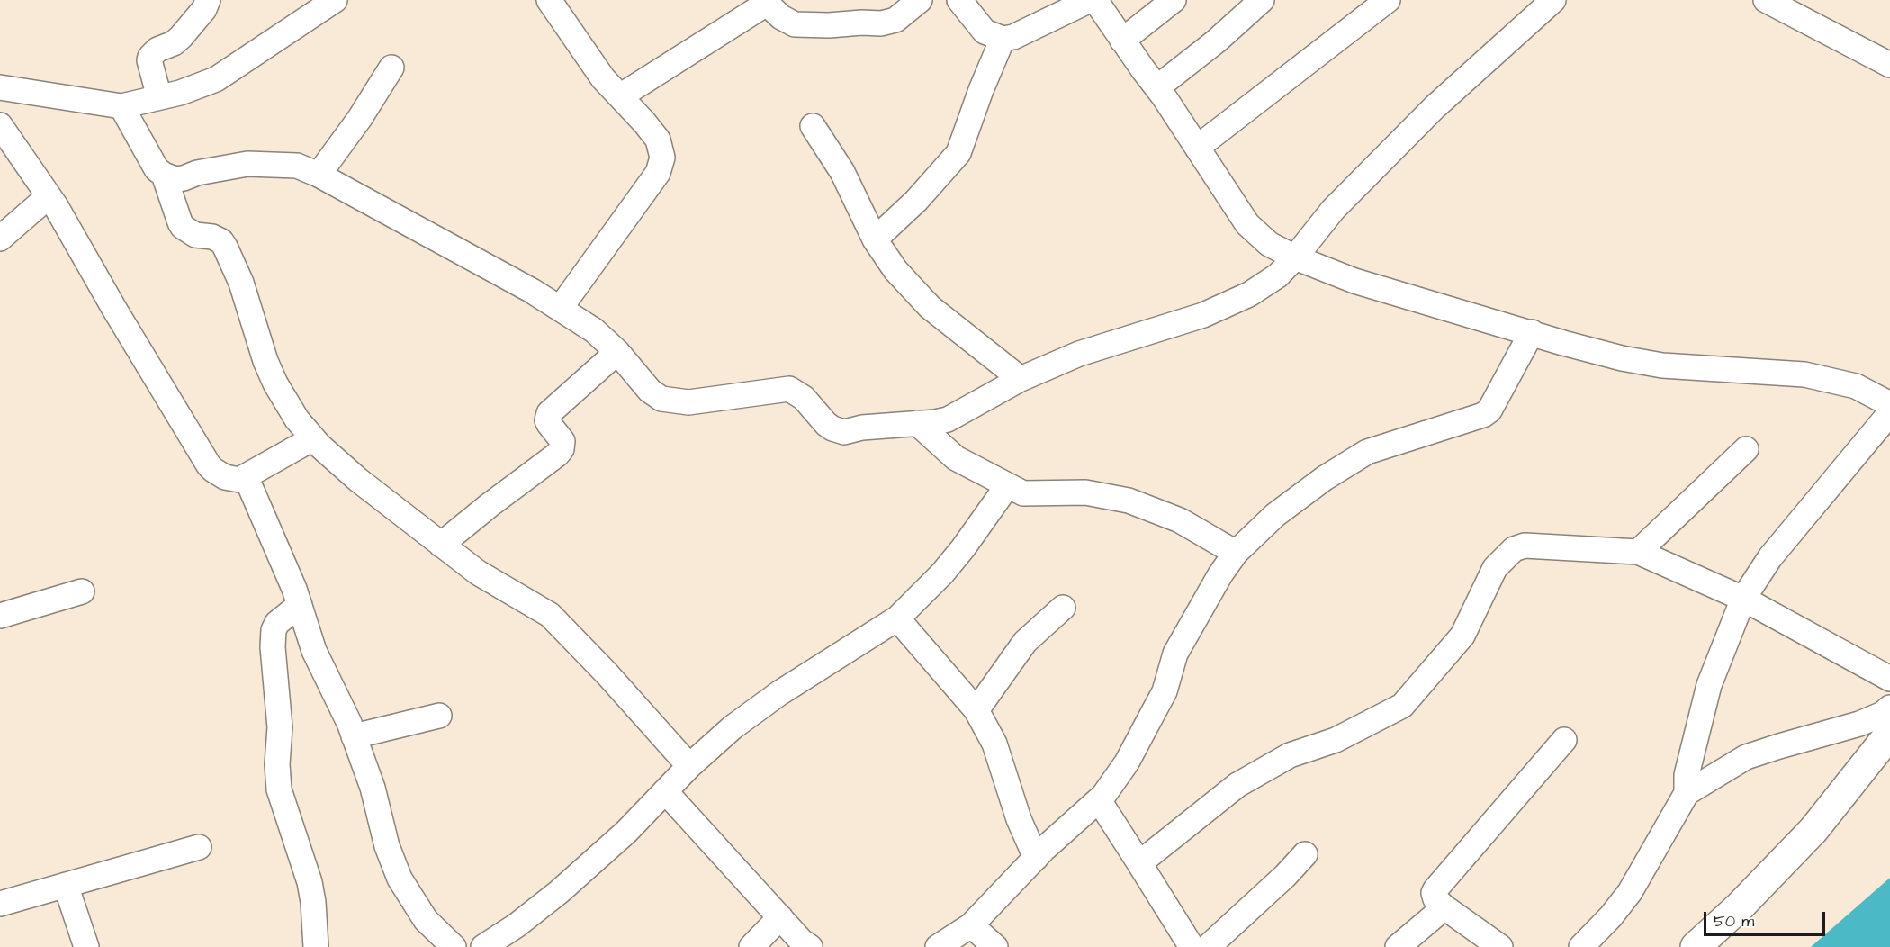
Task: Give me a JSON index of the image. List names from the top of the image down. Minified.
{"scale_bar":"50 m"}
